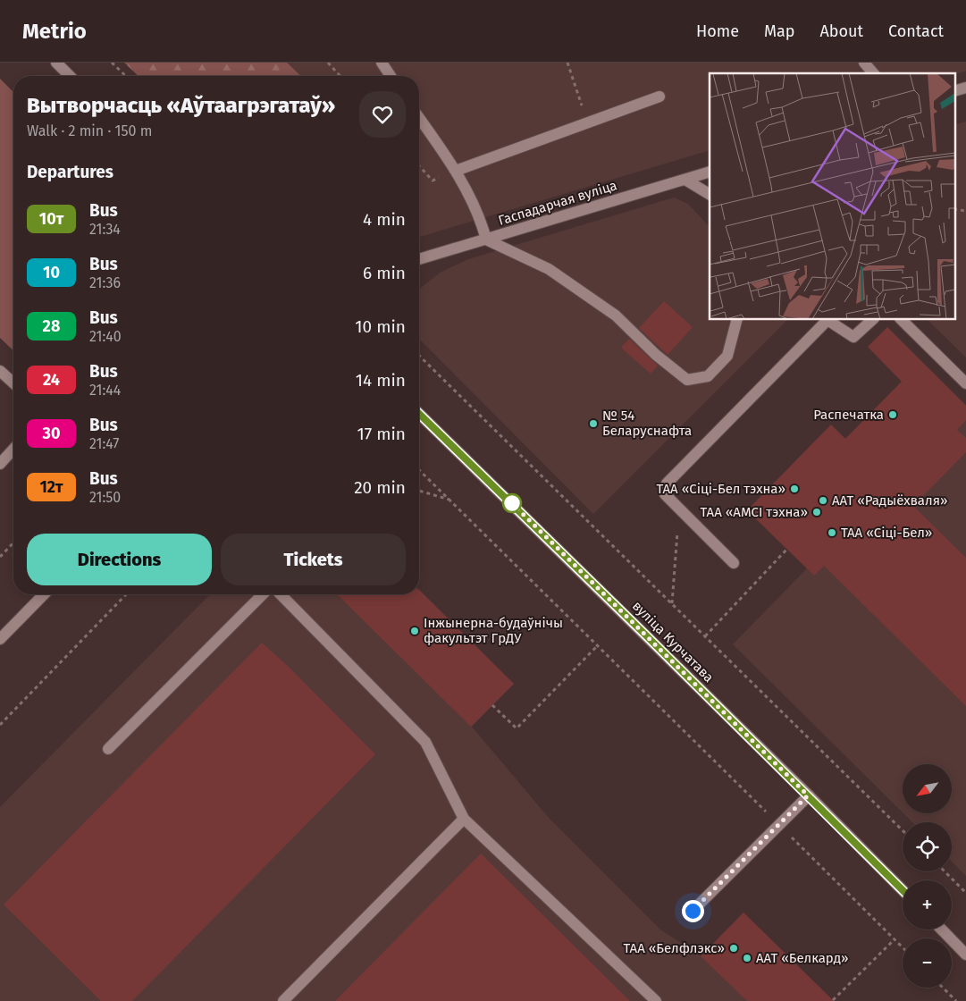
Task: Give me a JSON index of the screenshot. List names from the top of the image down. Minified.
{"streets":{"main road":["Гаспадарчая вуліца","вуліца Курчатава"]},"places":["Распечатка","№ 54 Беларуснафта","ТАА «Сіці-Бел тэхна»","ААТ «Радыёхваля»","ТАА «АМСІ тэхна»","ТАА «Сіці-Бел»","Інжынерна-будаўнічы факультэт ГрДУ","ТАА «Белфлэкс»","ААТ «Белкард»"],"lines":["bus line 10т"],"north":"bottom left","page":{"header":"Metrio","nav":["Home","Map","About","Contact"],"heading":[["Вытворчасць «Аўтаагрэгатаў»","Walk · 2 min · 150 m"],"Departures"],"list":[{"mark":"10т","name":"Bus","note":"21:34","value":"4 min"},{"mark":"10","name":"Bus","note":"21:36","value":"6 min"},{"mark":"28","name":"Bus","note":"21:40","value":"10 min"},{"mark":"24","name":"Bus","note":"21:44","value":"14 min"},{"mark":"30","name":"Bus","note":"21:47","value":"17 min"},{"mark":"12т","name":"Bus","note":"21:50","value":"20 min"}],"buttons":["Directions","Tickets"],"map_buttons":["+","−"]}}
